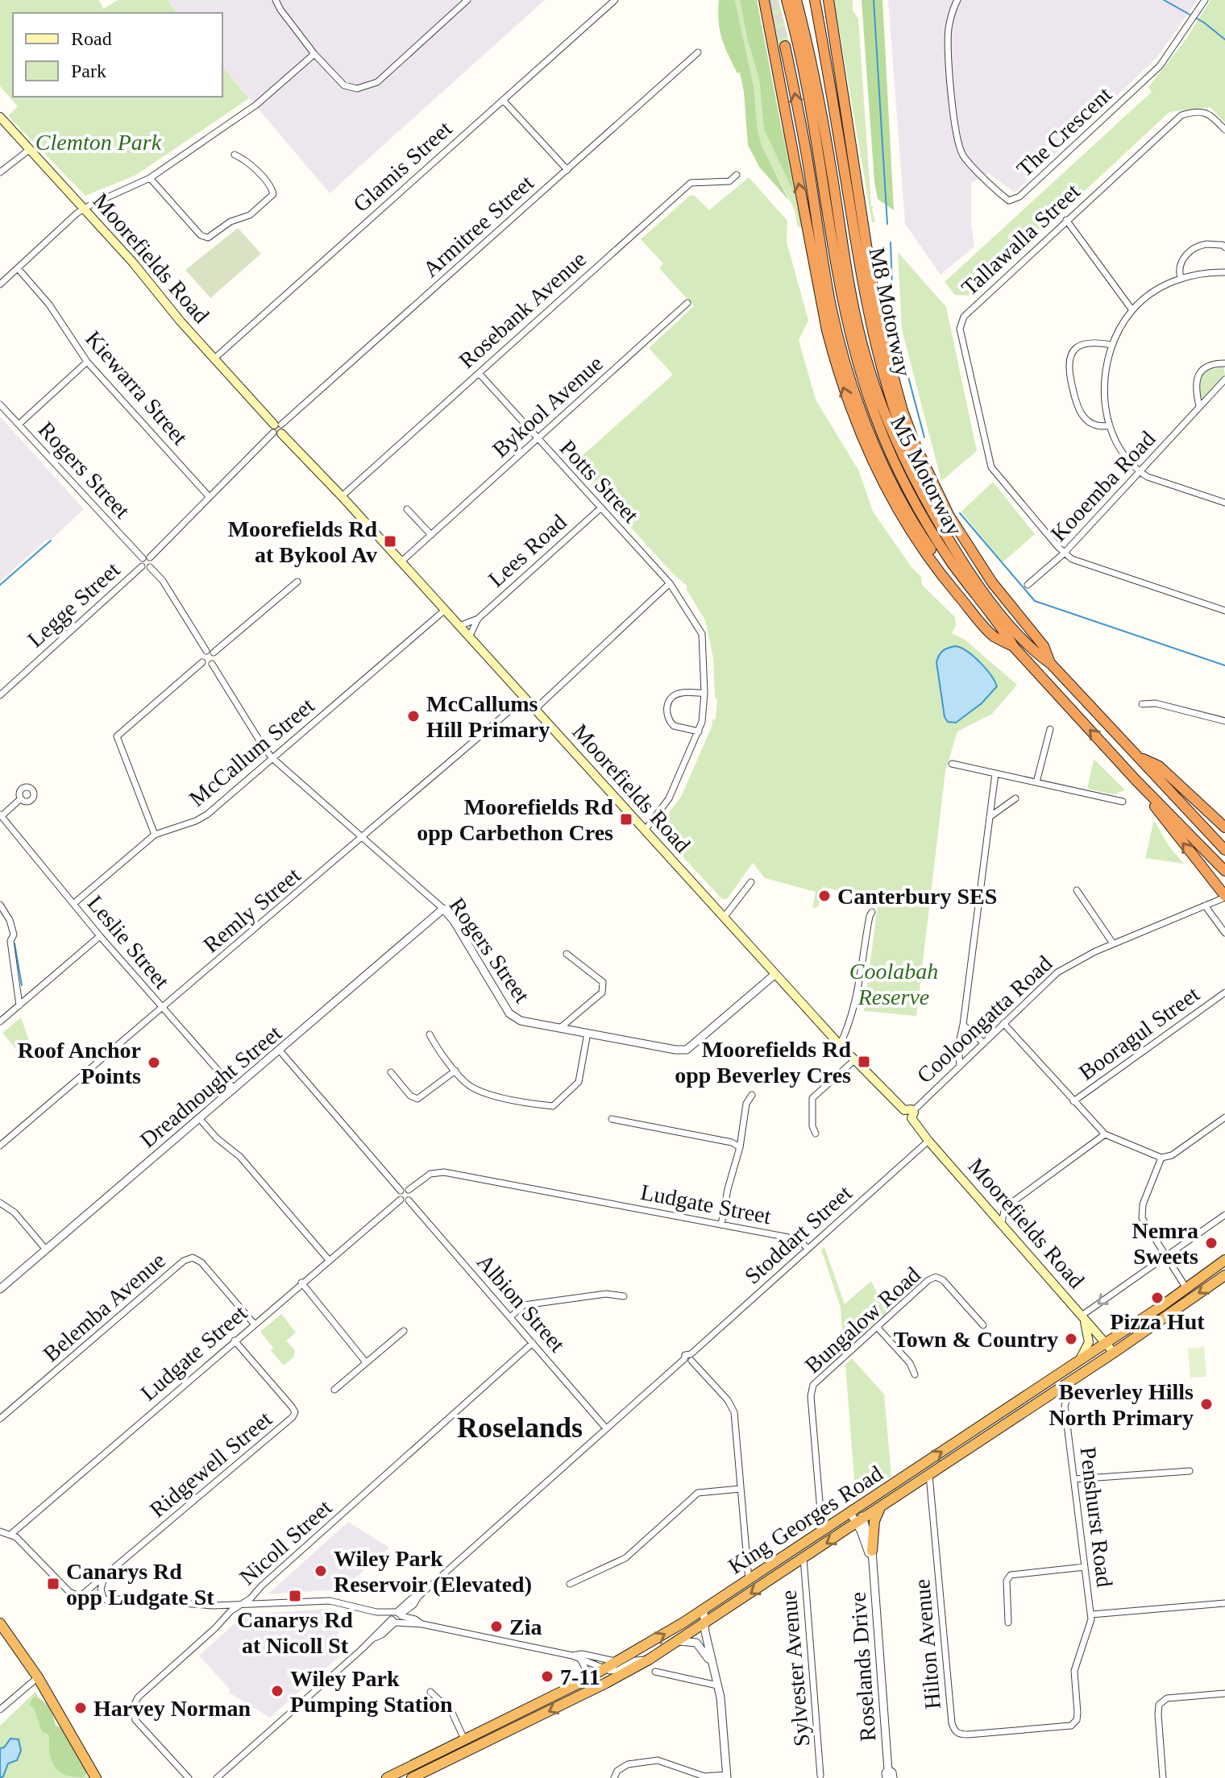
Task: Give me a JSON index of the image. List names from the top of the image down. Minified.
{"streets":{"highway":["M8 Motorway","M5 Motorway","King Georges Road"],"main road":["Moorefields Road"],"street":["The Crescent","Glamis Street","Armitree Street","Tallawalla Street","Rosebank Avenue","Kiewarra Street","Bykool Avenue","Rogers Street","Potts Street","Kooemba Road","Lees Road","Legge Street","McCallum Street","Remly Street","Leslie Street","Cooloongatta Road","Booragul Street","Dreadnought Street","Ludgate Street","Stoddart Street","Albion Street","Belemba Avenue","Bungalow Road","Ridgewell Street","Penshurst Road","Nicoll Street","Hilton Avenue","Roselands Drive","Sylvester Avenue"]},"crossings":[["Glamis Street","Moorefields Road"],["Armitree Street","Moorefields Road"],["Armitree Street","Kiewarra Street"],["Armitree Street","Rogers Street"],["Tallawalla Street","Kooemba Road"],["Moorefields Road","Rosebank Avenue"],["Moorefields Road","Bykool Avenue"],["Moorefields Road","Rogers Street"],["Moorefields Road","Lees Road"],["Moorefields Road","McCallum Street"],["Moorefields Road","Remly Street"],["Moorefields Road","Cooloongatta Road"],["Moorefields Road","Stoddart Street"],["Moorefields Road","King Georges Road"],["Rosebank Avenue","Potts Street"],["M8 Motorway","M5 Motorway"],["Bykool Avenue","Potts Street"],["Rogers Street","McCallum Street"],["Rogers Street","Remly Street"],["Rogers Street","Dreadnought Street"],["Potts Street","Lees Road"],["McCallum Street","Leslie Street"],["Remly Street","Leslie Street"],["Leslie Street","Dreadnought Street"],["Ludgate Street","Stoddart Street"],["Ludgate Street","Albion Street"],["Ludgate Street","Belemba Avenue"],["Ludgate Street","Ridgewell Street"],["Stoddart Street","Albion Street"],["Albion Street","Nicoll Street"],["Bungalow Road","King Georges Road"],["Penshurst Road","King Georges Road"],["Penshurst Road","Hilton Avenue"],["King Georges Road","Hilton Avenue"],["King Georges Road","Roselands Drive"],["King Georges Road","Sylvester Avenue"]],"districts":["Roselands"],"parks":["Clemton Park","Coolabah Reserve"],"places":{"transit":["Moorefields Rd at Bykool Av","Moorefields Rd opp Carbethon Cres","Moorefields Rd opp Beverley Cres","Canarys Rd opp Ludgate St","Canarys Rd at Nicoll St"],"other":["McCallums Hill Primary","Canterbury SES","Roof Anchor Points","Nemra Sweets","Pizza Hut","Town & Country","Beverley Hills North Primary","Wiley Park Reservoir (Elevated)","Zia","7-11","Wiley Park Pumping Station","Harvey Norman"]},"legend":["Road","Park"]}
